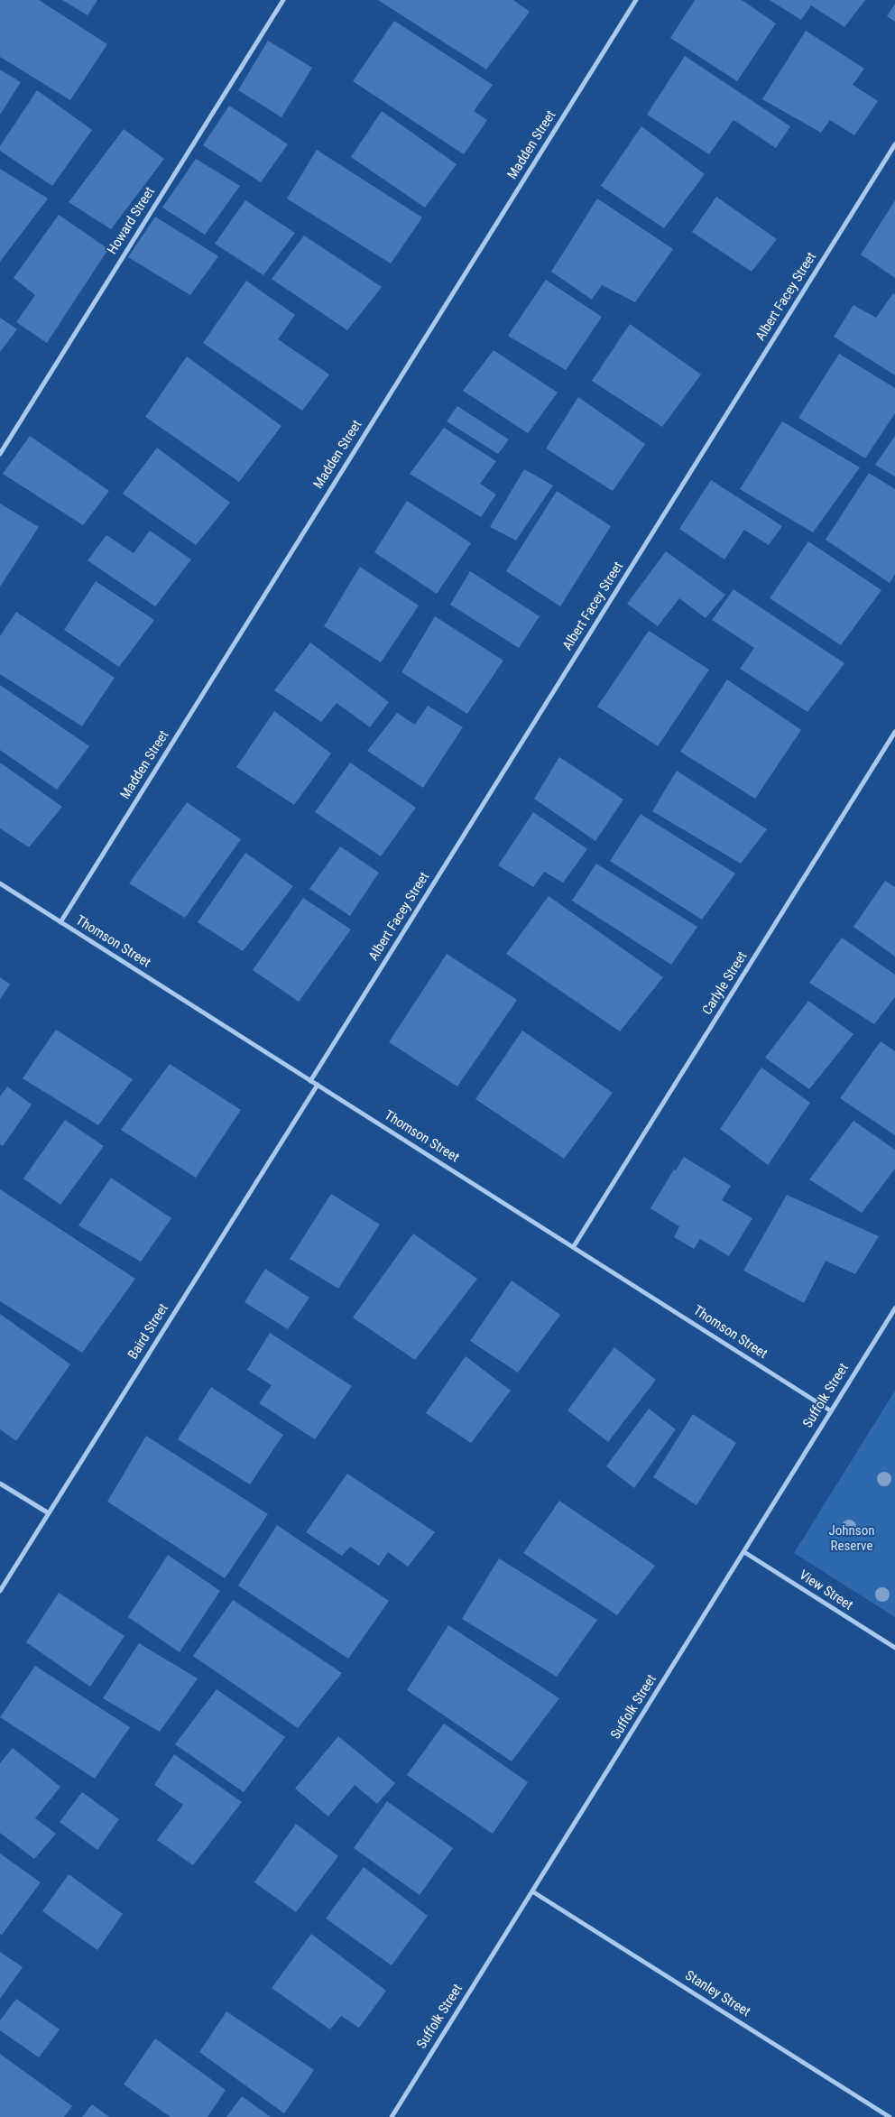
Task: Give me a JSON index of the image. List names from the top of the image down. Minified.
{"streets":{"street":["Madden Street","Howard Street","Albert Facey Street","Thomson Street","Carlyle Street","Baird Street","Suffolk Street","View Street","Stanley Street"]},"crossings":[["Madden Street","Thomson Street"],["Albert Facey Street","Thomson Street"],["Thomson Street","Carlyle Street"],["Thomson Street","Baird Street"],["Thomson Street","Suffolk Street"],["Suffolk Street","View Street"],["Suffolk Street","Stanley Street"]],"parks":["Johnson Reserve"]}
